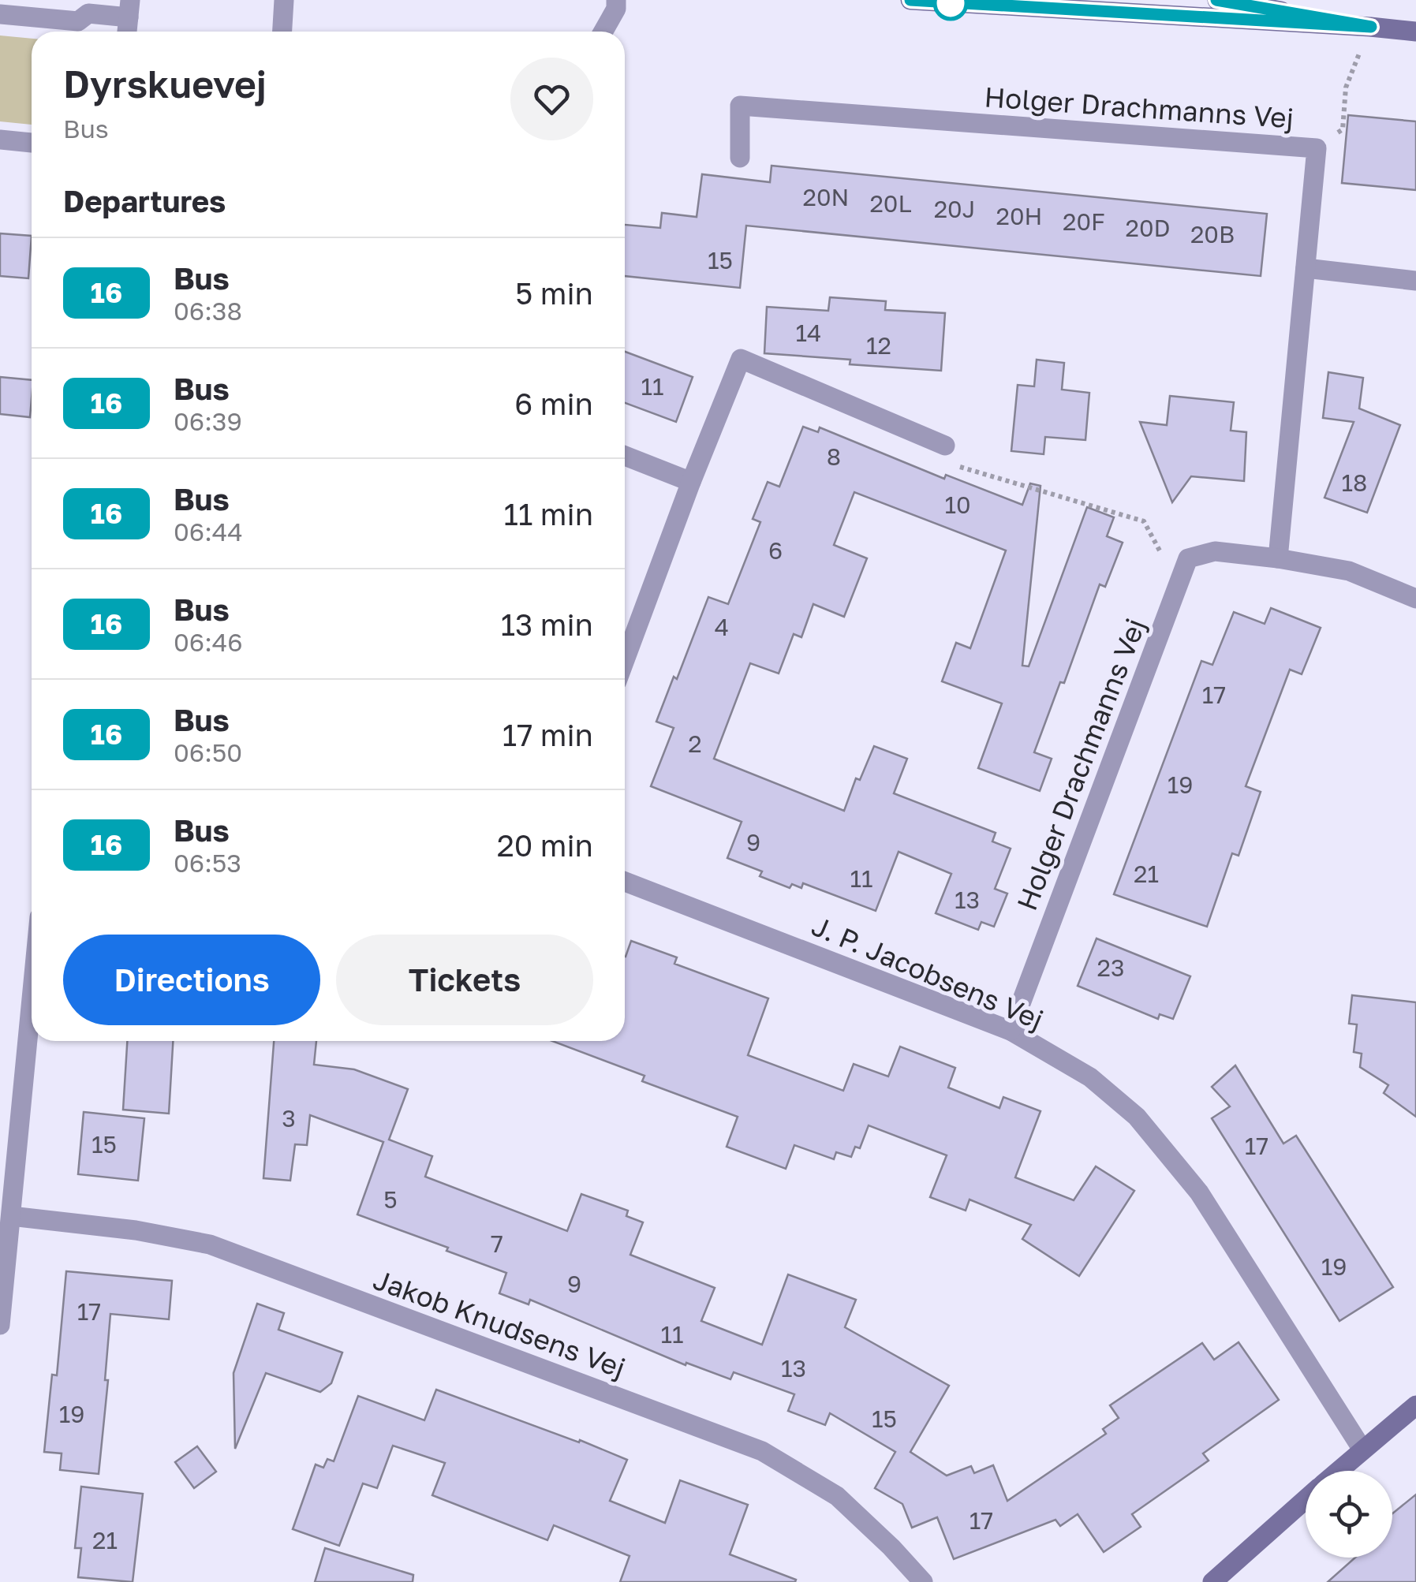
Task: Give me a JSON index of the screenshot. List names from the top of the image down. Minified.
{"streets":{"street":["Holger Drachmanns Vej","J. P. Jacobsens Vej","Jakob Knudsens Vej"]},"crossings":[["Holger Drachmanns Vej","J. P. Jacobsens Vej"]],"lines":["bus line 16"],"house_numbers":["20N","20L","20J","20H","20F","20D","20B","15","14","12","11","8","18","10","6","4","17","2","19","9","21","11","13","23","3","15","17","5","7","19","9","17","11","13","19","15","17","21"],"page":{"heading":[["Dyrskuevej","Bus"],"Departures"],"list":[{"mark":"16","name":"Bus","note":"06:38","value":"5 min"},{"mark":"16","name":"Bus","note":"06:39","value":"6 min"},{"mark":"16","name":"Bus","note":"06:44","value":"11 min"},{"mark":"16","name":"Bus","note":"06:46","value":"13 min"},{"mark":"16","name":"Bus","note":"06:50","value":"17 min"},{"mark":"16","name":"Bus","note":"06:53","value":"20 min"}],"buttons":["Directions","Tickets"]}}
